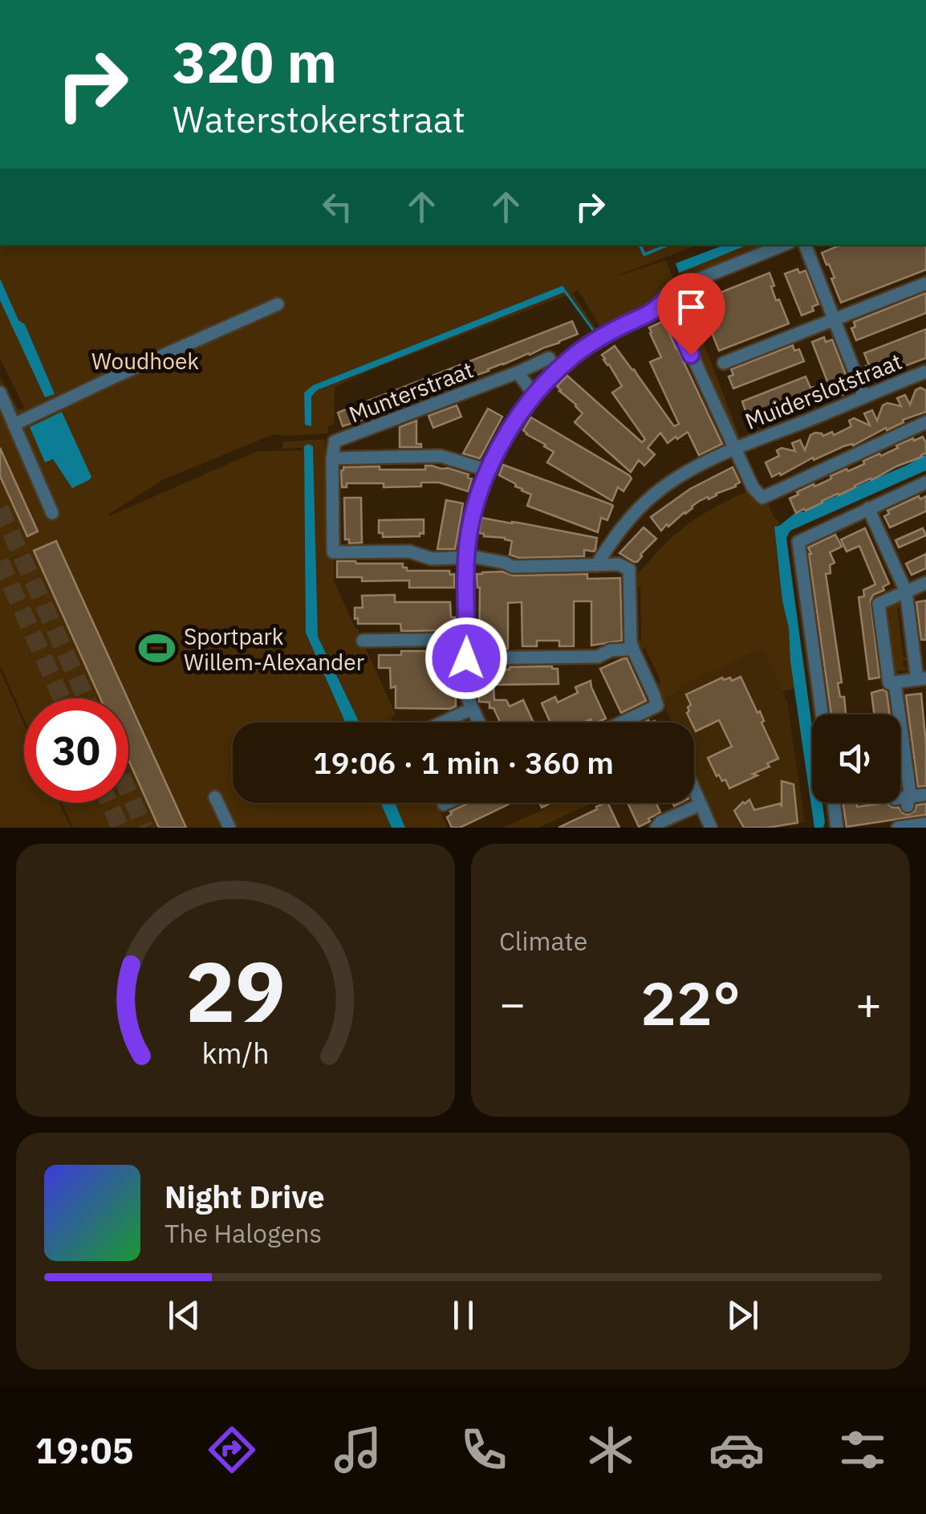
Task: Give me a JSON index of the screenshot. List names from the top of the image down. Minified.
{"streets":{"street":["Muiderslotstraat","Munterstraat"]},"parks":["Woudhoek"],"places":{"sports":["Sportpark Willem-Alexander"]},"page":{"turn":["320 m","Waterstokerstraat"],"limit":"30","trip":"19:06 · 1 min · 360 m","tile":"Climate","heat":["−","22°","+"],"song":["Night Drive","The Halogens"],"tabs":"19:05","gauge":["29","km/h"]}}
